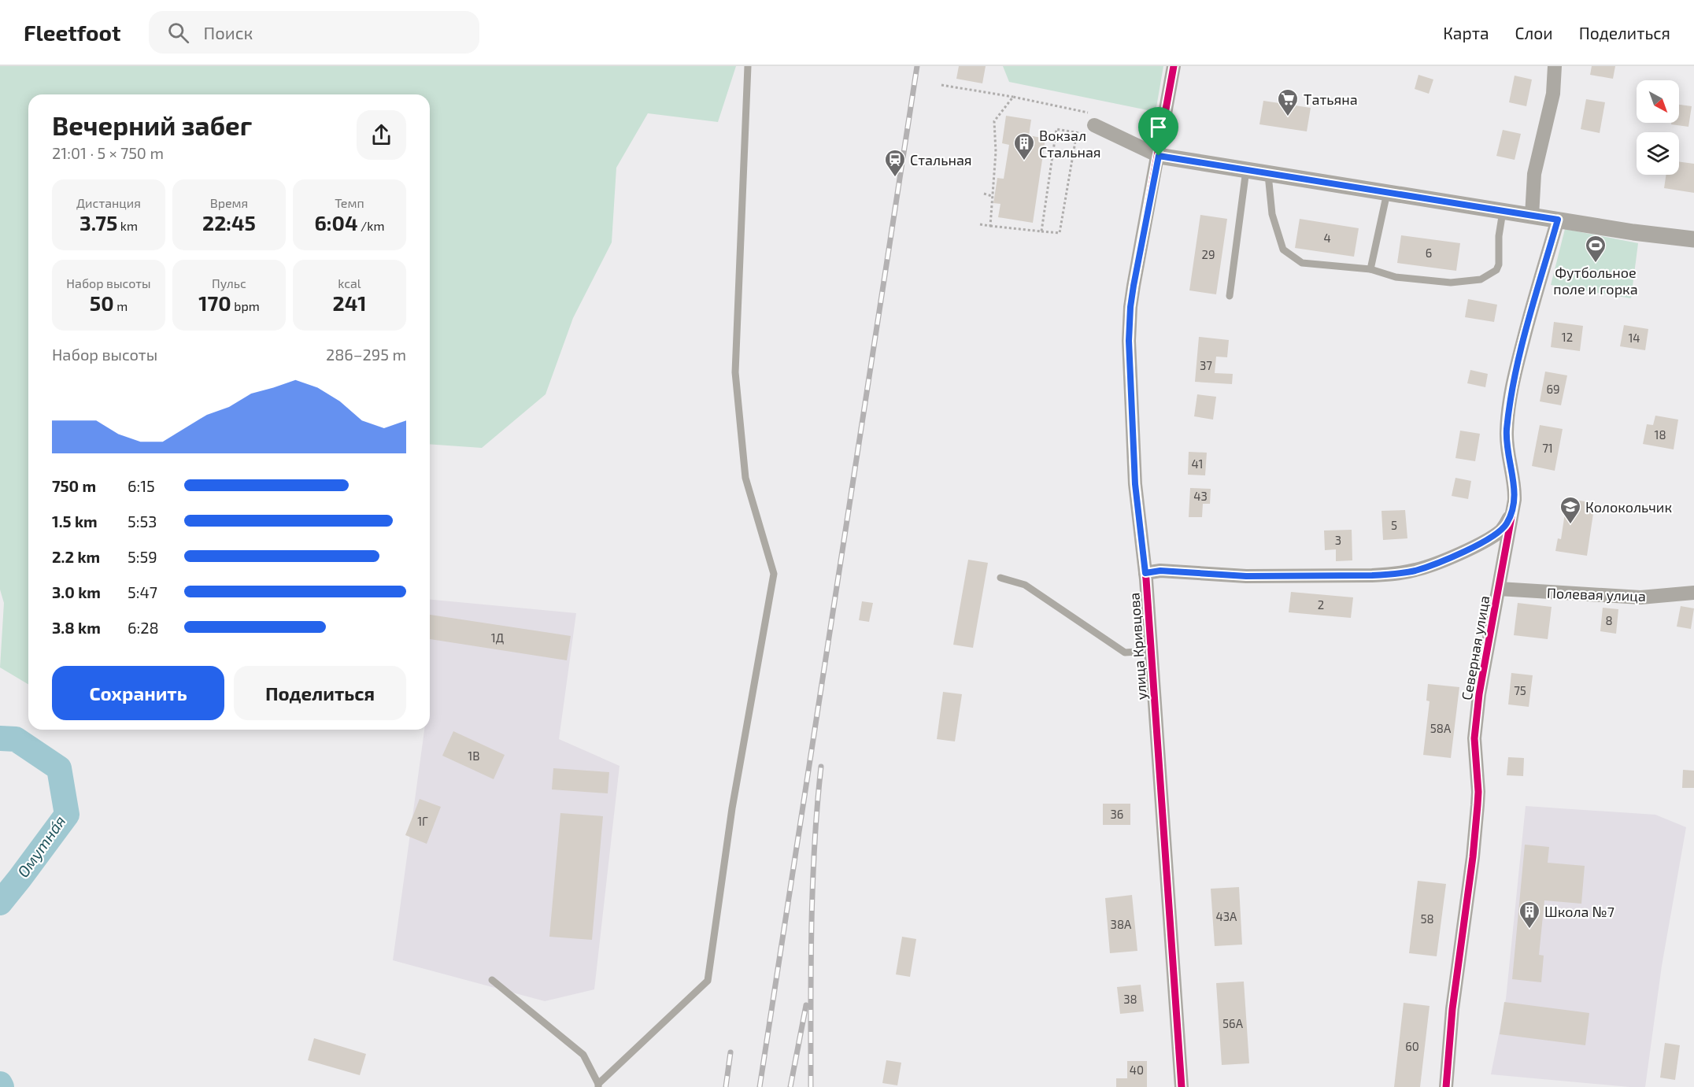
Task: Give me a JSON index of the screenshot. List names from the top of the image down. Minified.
{"streets":{"street":["Полевая улица","улица Кривцова","Северная улица"]},"crossings":[["Полевая улица","Северная улица"]],"water":["Омутна́я"],"places":{"supermarket":["Татьяна"],"building":["Вокзал Стальная","Школа №7"],"station":["Стальная"],"sports":["Футбольное поле и горка"],"school or university":["Колокольчик"]},"house_numbers":["4","6","29","12","14","37","69","18","71","41","43","5","3","2","8","1Д","75","58А","1В","36","1Г","43А","58","38А","38","56А","60","40"],"north":"bottom right","page":{"header":"Fleetfoot","search":"Поиск","nav":["Карта","Слои","Поделиться"],"heading":["Вечерний забег","21:01 · 5 × 750 m"],"stats":[["Дистанция","3.75 km"],["Время","22:45"],["Темп","6:04 /km"],["Набор высоты","50 m"],["Пульс","170 bpm"],["kcal","241"]],"chart":["Набор высоты","286–295 m"],"list":[{"name":"750 m","note":"6:15"},{"name":"1.5 km","note":"5:53"},{"name":"2.2 km","note":"5:59"},{"name":"3.0 km","note":"5:47"},{"name":"3.8 km","note":"6:28"}],"buttons":["Сохранить","Поделиться"]}}
